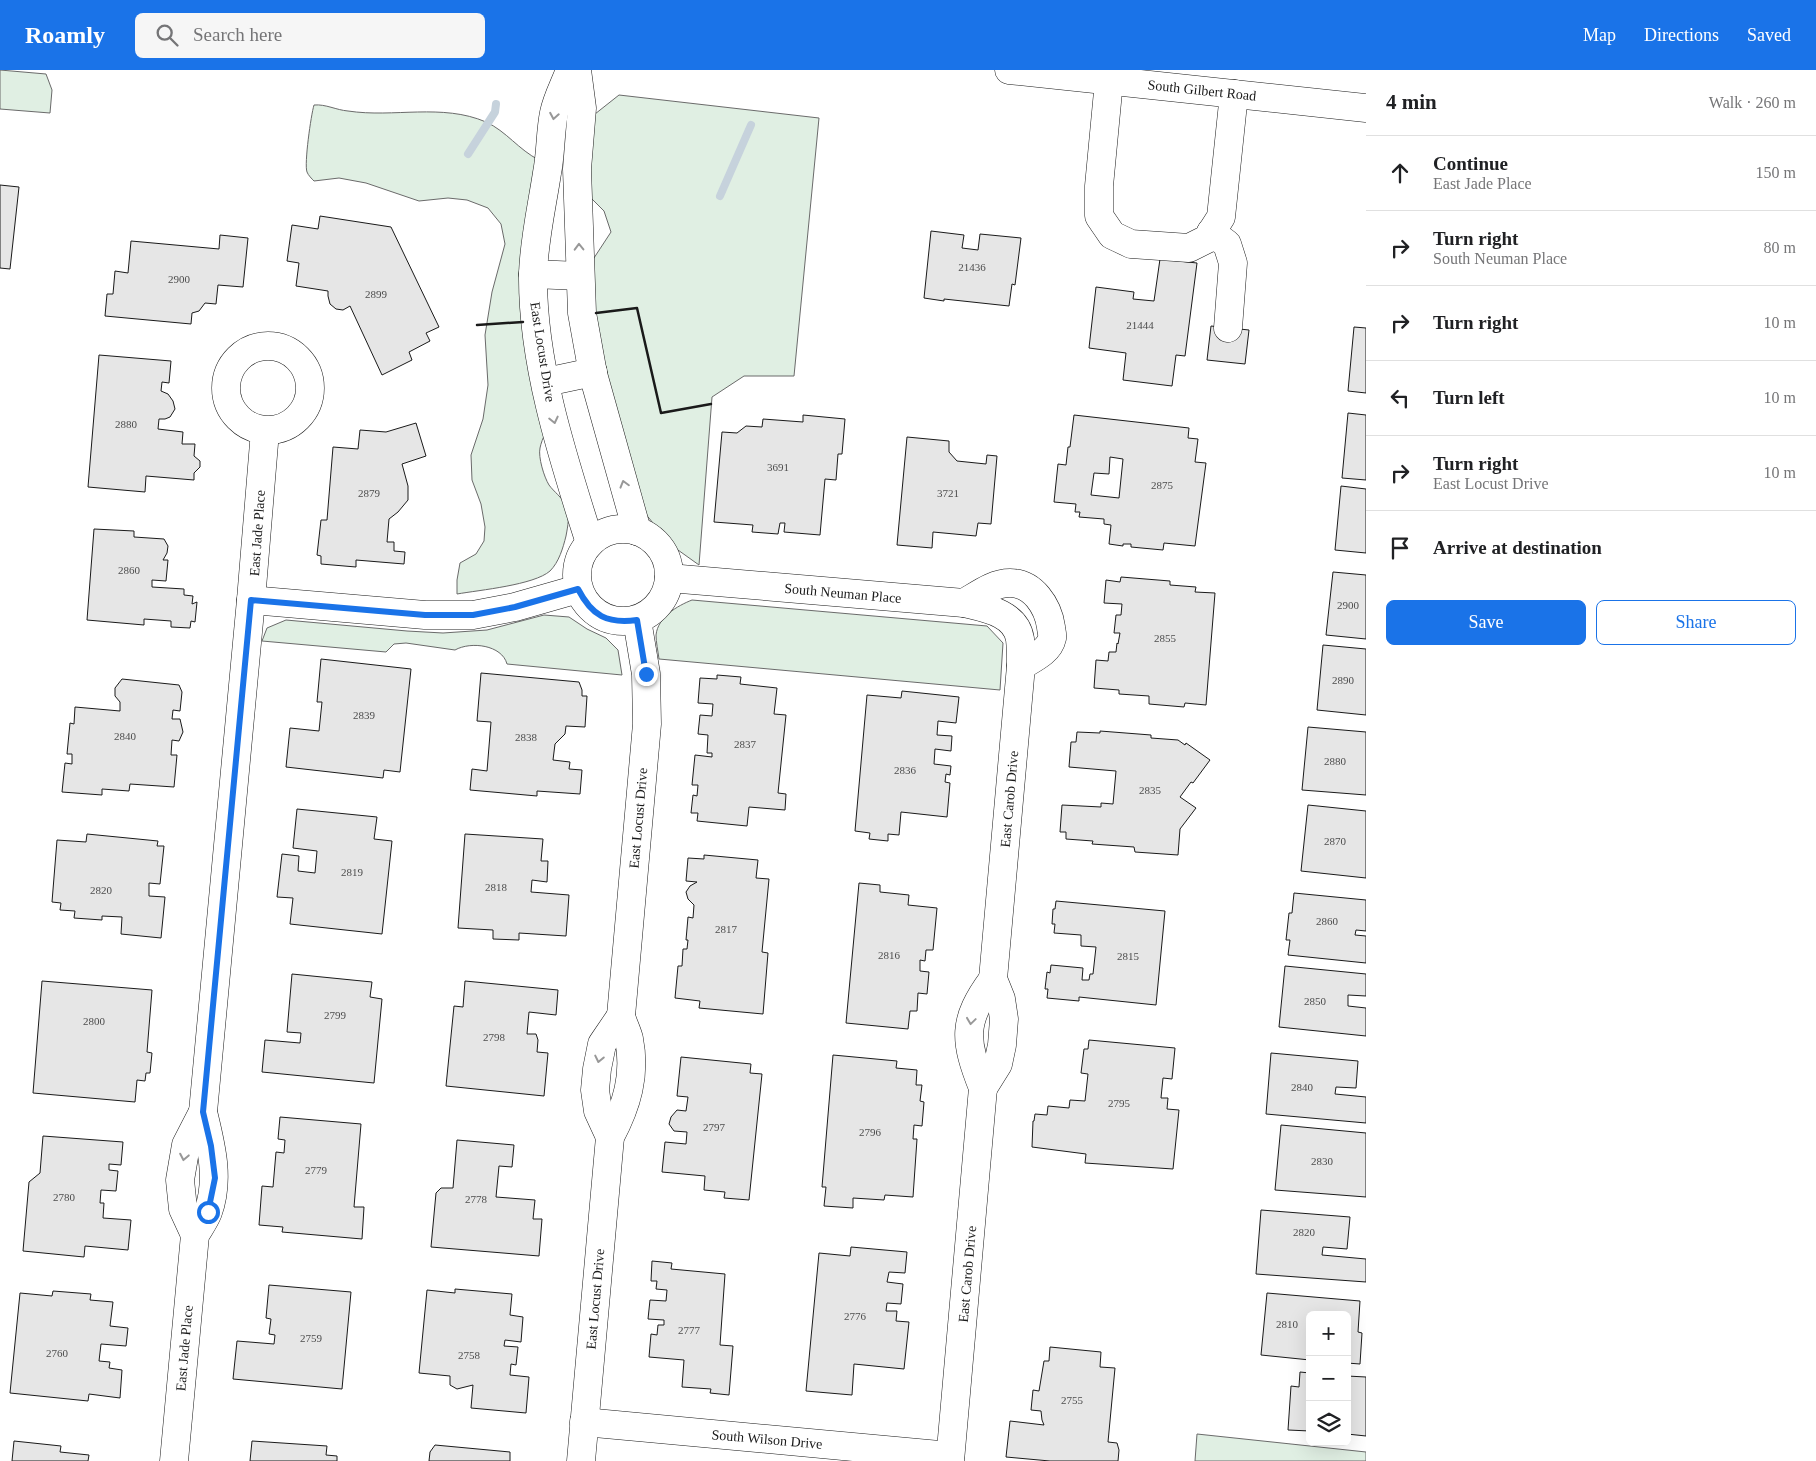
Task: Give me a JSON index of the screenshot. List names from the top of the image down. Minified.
{"streets":{"street":["South Gilbert Road","East Locust Drive","East Jade Place","South Neuman Place","East Carob Drive","South Wilson Drive"]},"crossings":[["East Locust Drive","South Neuman Place"],["East Locust Drive","South Wilson Drive"],["South Neuman Place","East Carob Drive"],["East Carob Drive","South Wilson Drive"]],"house_numbers":["21436","2900","2899","21444","2880","3691","2875","2879","3721","2860","2900","2855","2890","2839","2840","2838","2837","2880","2836","2835","2870","2819","2818","2820","2860","2817","2816","2815","2850","2799","2800","2798","2840","2795","2797","2796","2830","2779","2780","2778","2820","2776","2810","2777","2759","2760","2758","2755"],"page":{"header":"Roamly","search":"Search here","nav":["Map","Directions","Saved"],"heading":["4 min","Walk · 260 m"],"list":[["Continue","East Jade Place","150 m"],["Turn right","South Neuman Place","80 m"],["Turn right","10 m"],["Turn left","10 m"],["Turn right","East Locust Drive","10 m"],"Arrive at destination"],"buttons":["Save","Share"],"map_buttons":["+","−"]}}
